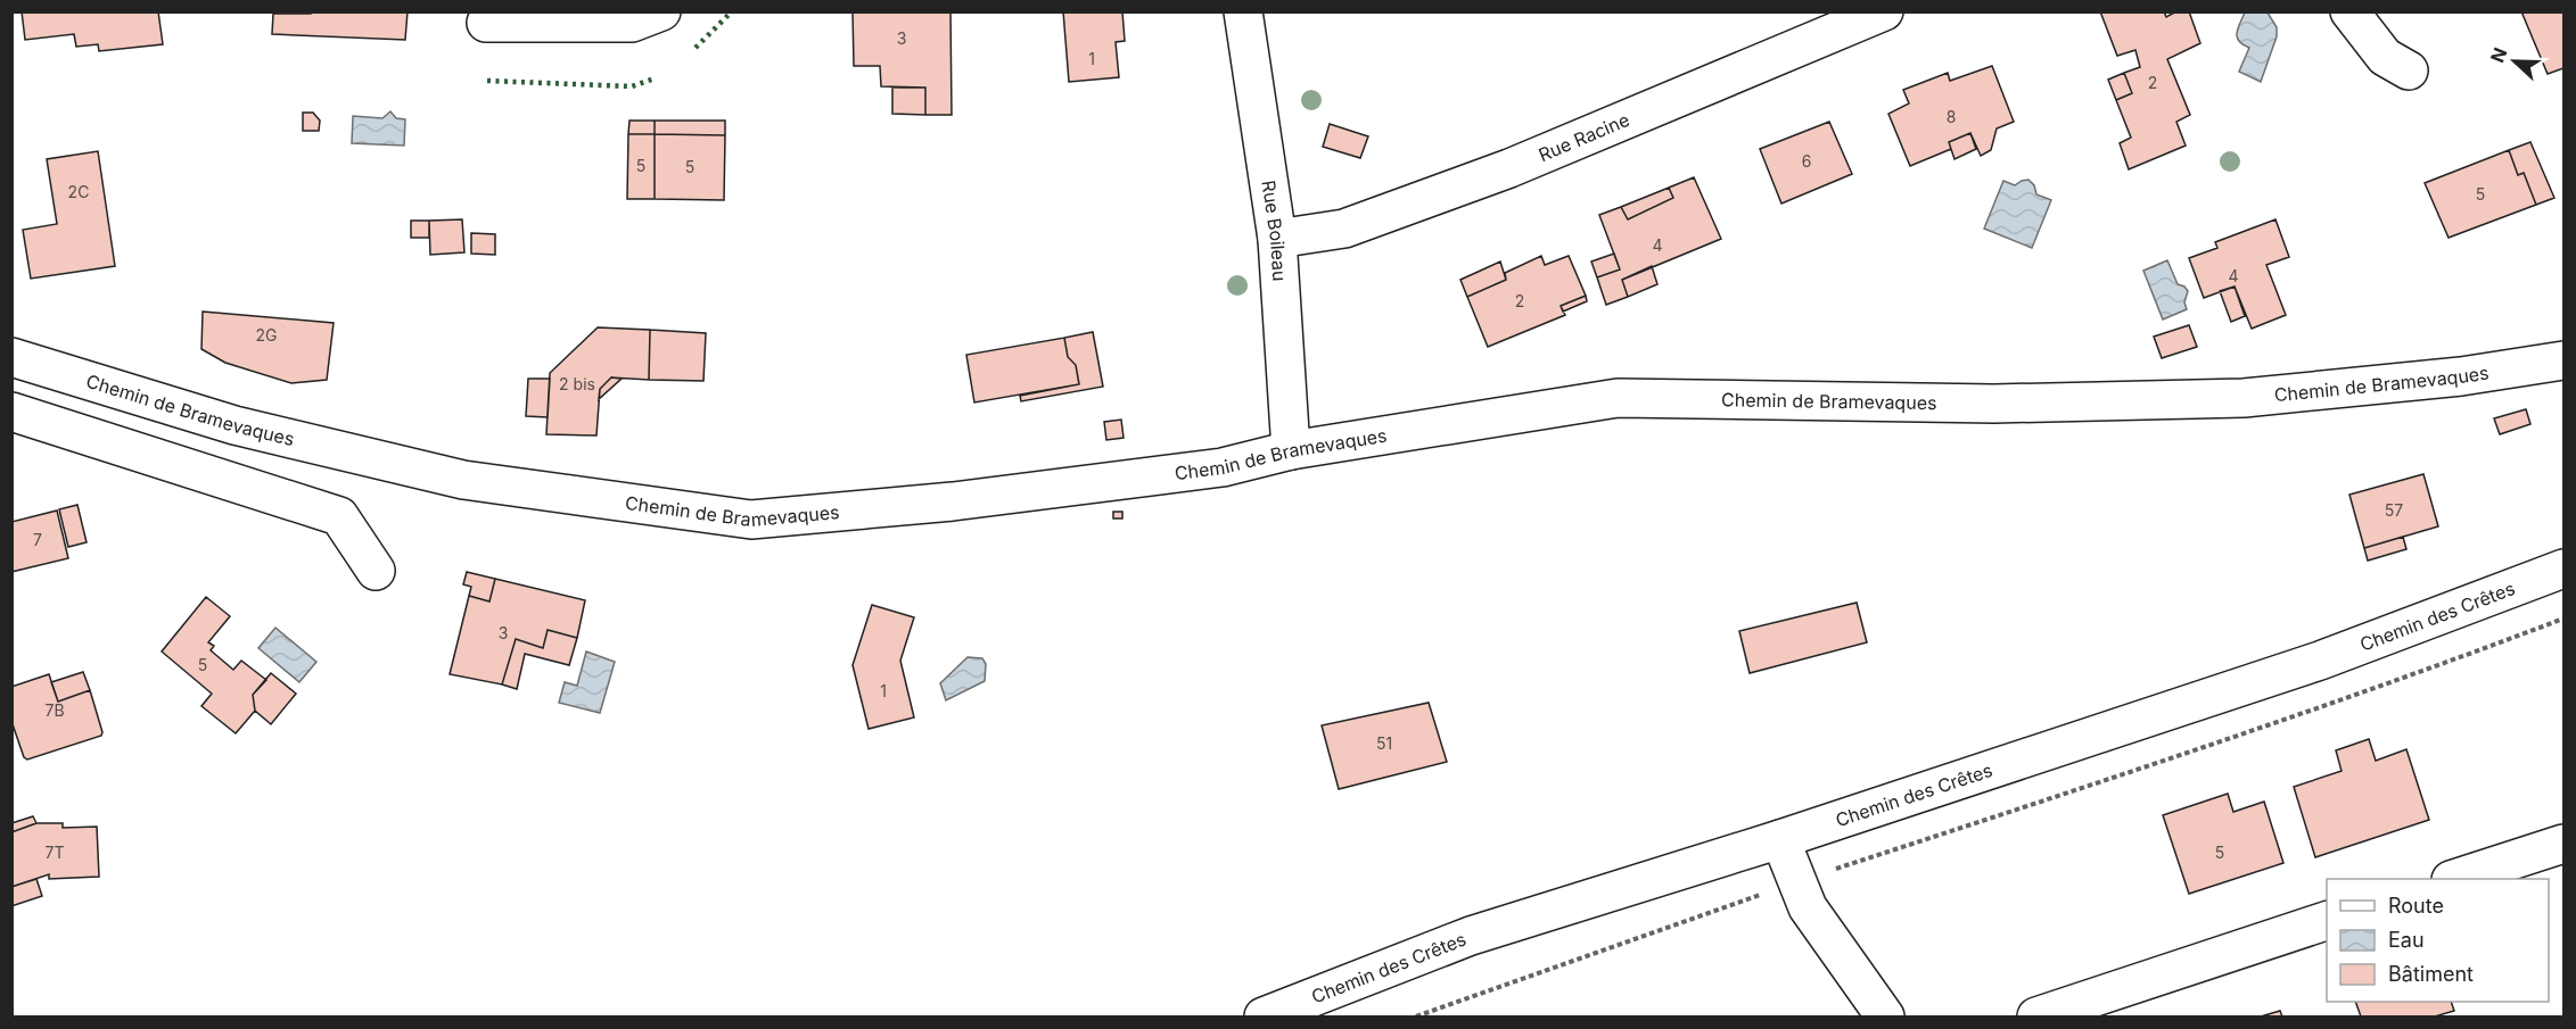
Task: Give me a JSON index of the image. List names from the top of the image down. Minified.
{"streets":{"street":["Rue Racine","Rue Boileau","Chemin de Bramevaques","Chemin des Crêtes"]},"crossings":[["Rue Racine","Rue Boileau"],["Rue Boileau","Chemin de Bramevaques"]],"house_numbers":["3","1","2","8","6","5","5","2C","5","4","4","2","2G","2 bis","57","7","3","5","1","7B","51","7T","5"],"legend":["Route","Eau","Bâtiment"],"north":"left"}
